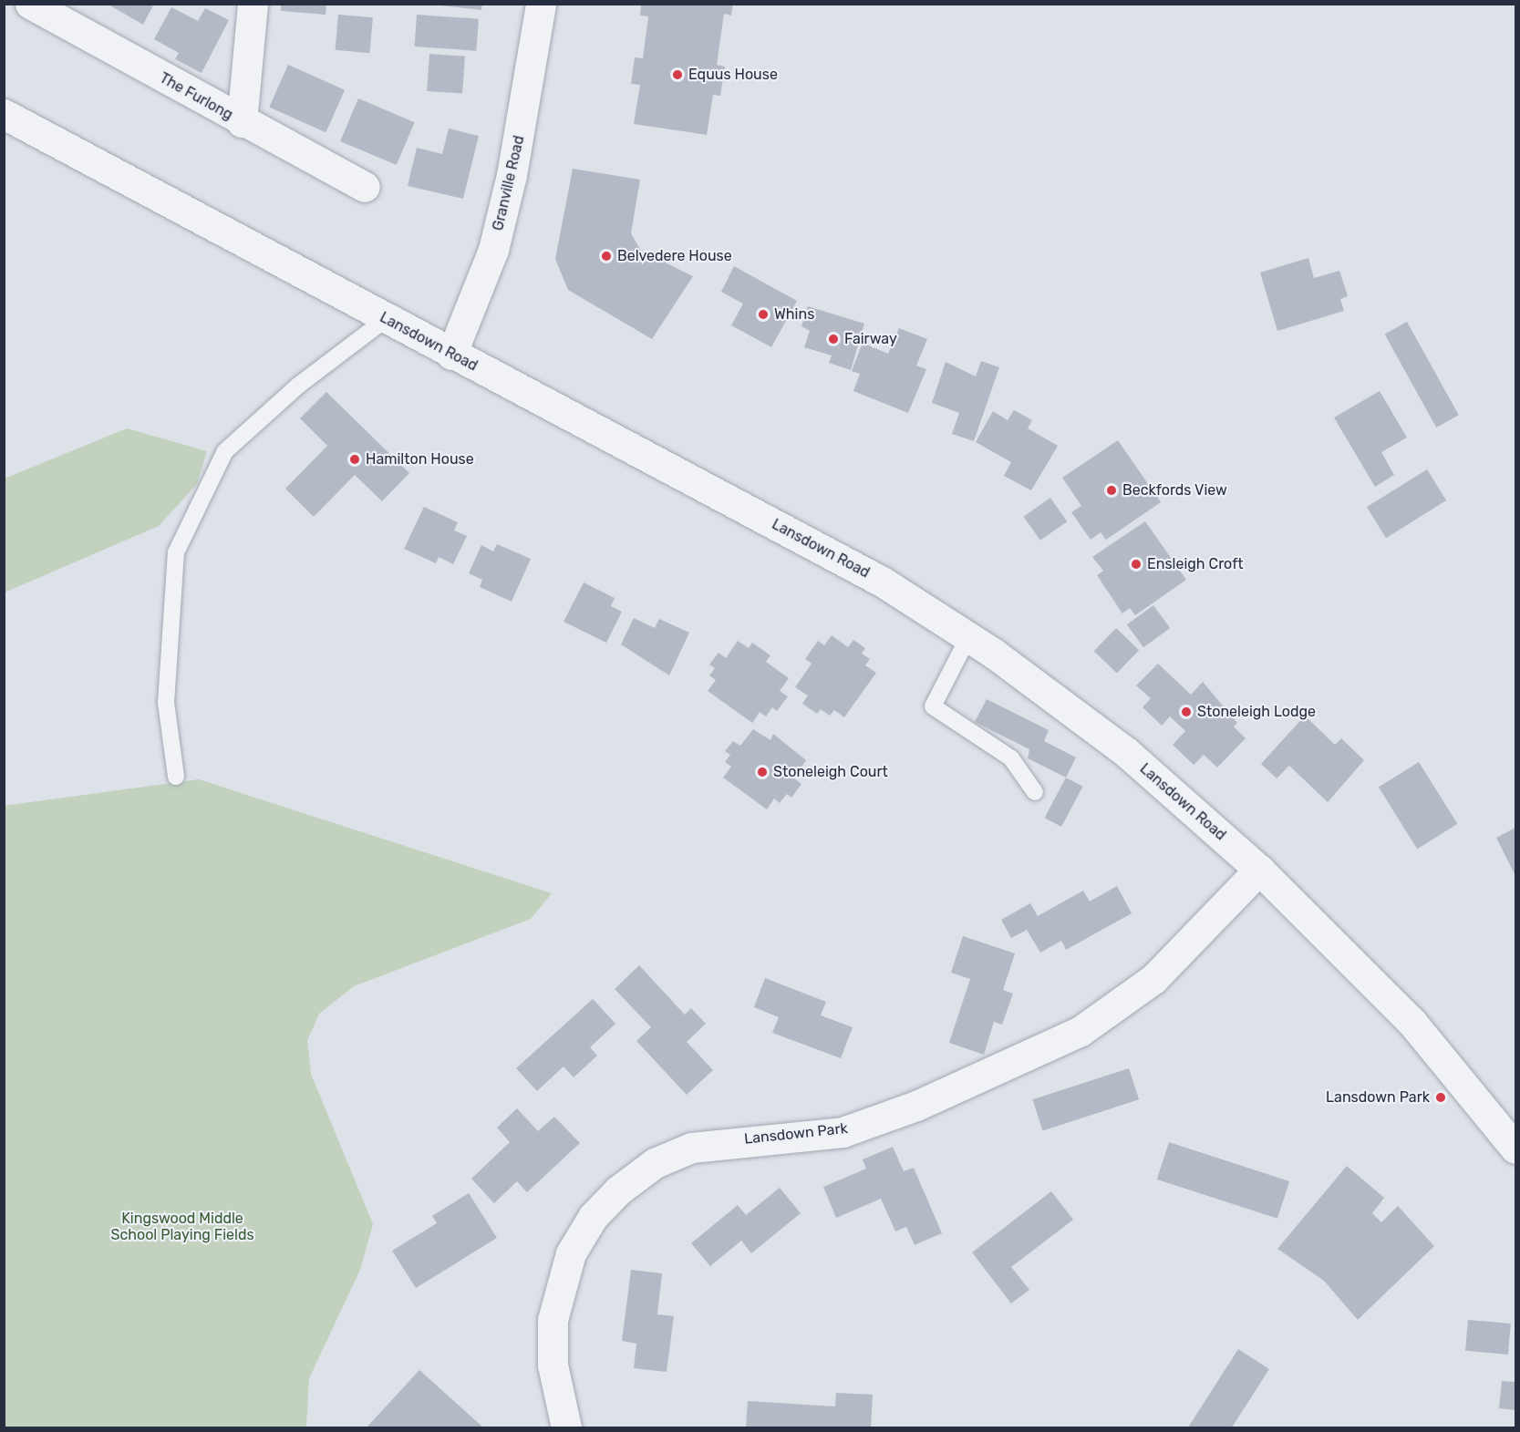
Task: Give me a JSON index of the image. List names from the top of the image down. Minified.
{"streets":{"street":["The Furlong","Granville Road","Lansdown Road","Lansdown Park"]},"crossings":[["Granville Road","Lansdown Road"],["Lansdown Road","Lansdown Park"]],"parks":["Kingswood Middle School Playing Fields"],"places":["Equus House","Belvedere House","Whins","Fairway","Hamilton House","Beckfords View","Ensleigh Croft","Stoneleigh Lodge","Stoneleigh Court","Lansdown Park"]}
